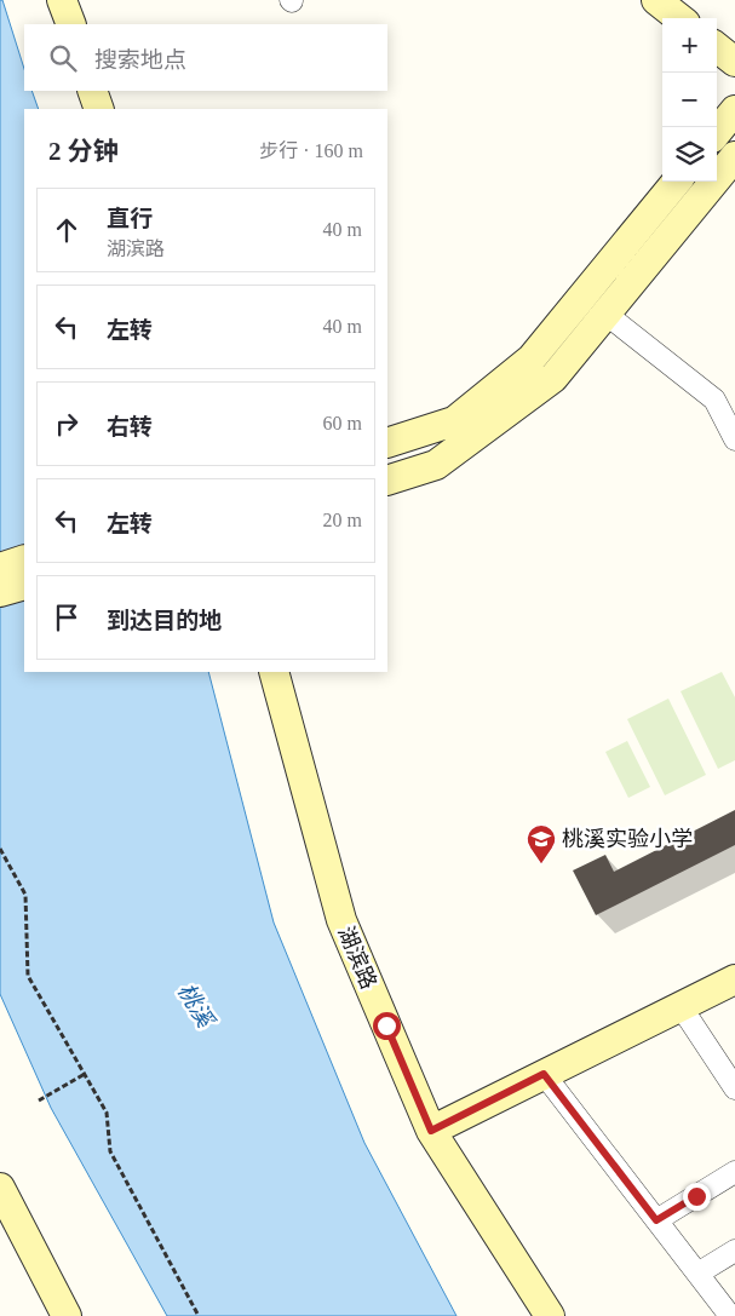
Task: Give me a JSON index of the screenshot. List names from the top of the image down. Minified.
{"streets":{"street":["湖滨路"]},"water":["桃溪"],"places":{"school or university":["桃溪实验小学"]},"page":{"map_buttons":["+","−"],"search":"搜索地点","heading":["2 分钟","步行 · 160 m"],"list":[["直行","湖滨路","40 m"],["左转","40 m"],["右转","60 m"],["左转","20 m"],"到达目的地"]}}
